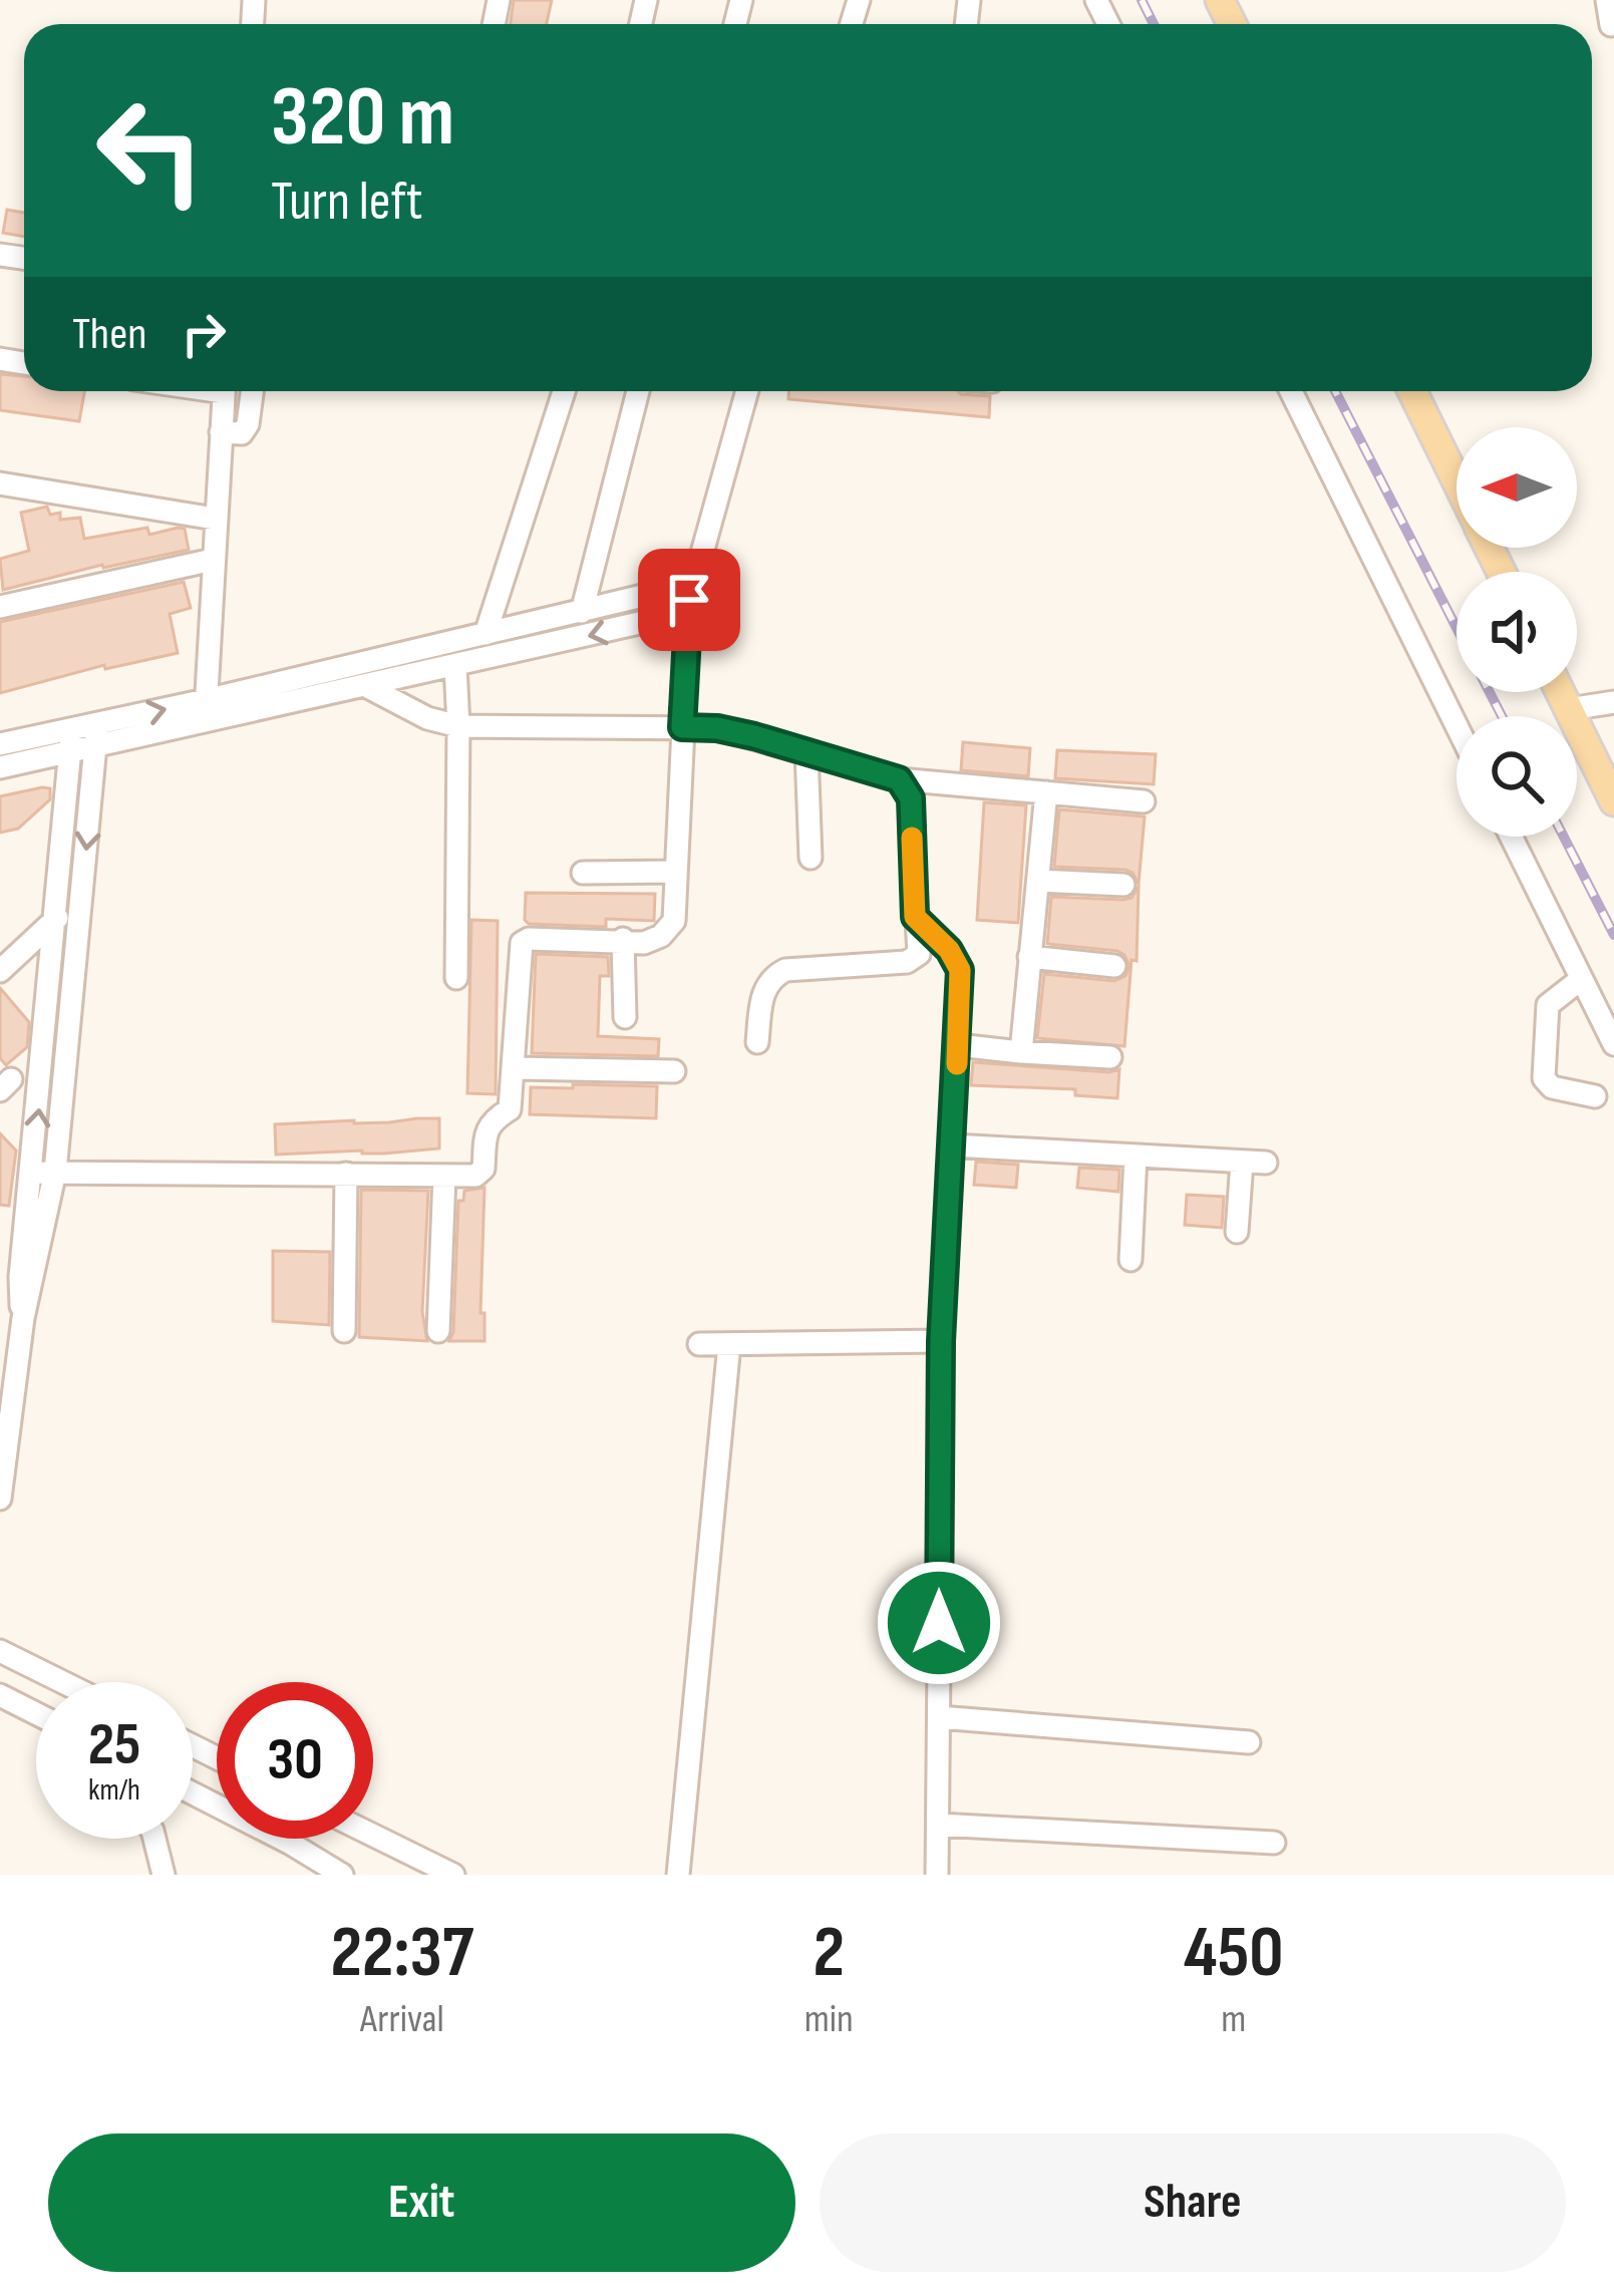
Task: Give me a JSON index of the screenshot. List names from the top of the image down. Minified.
{"north":"left","page":{"turn":["320 m","Turn left"],"then":"Then","speed":"25 km/h","limit":"30","eta":["22:37","Arrival","2","min","450","m"],"buttons":["Exit","Share"]}}
